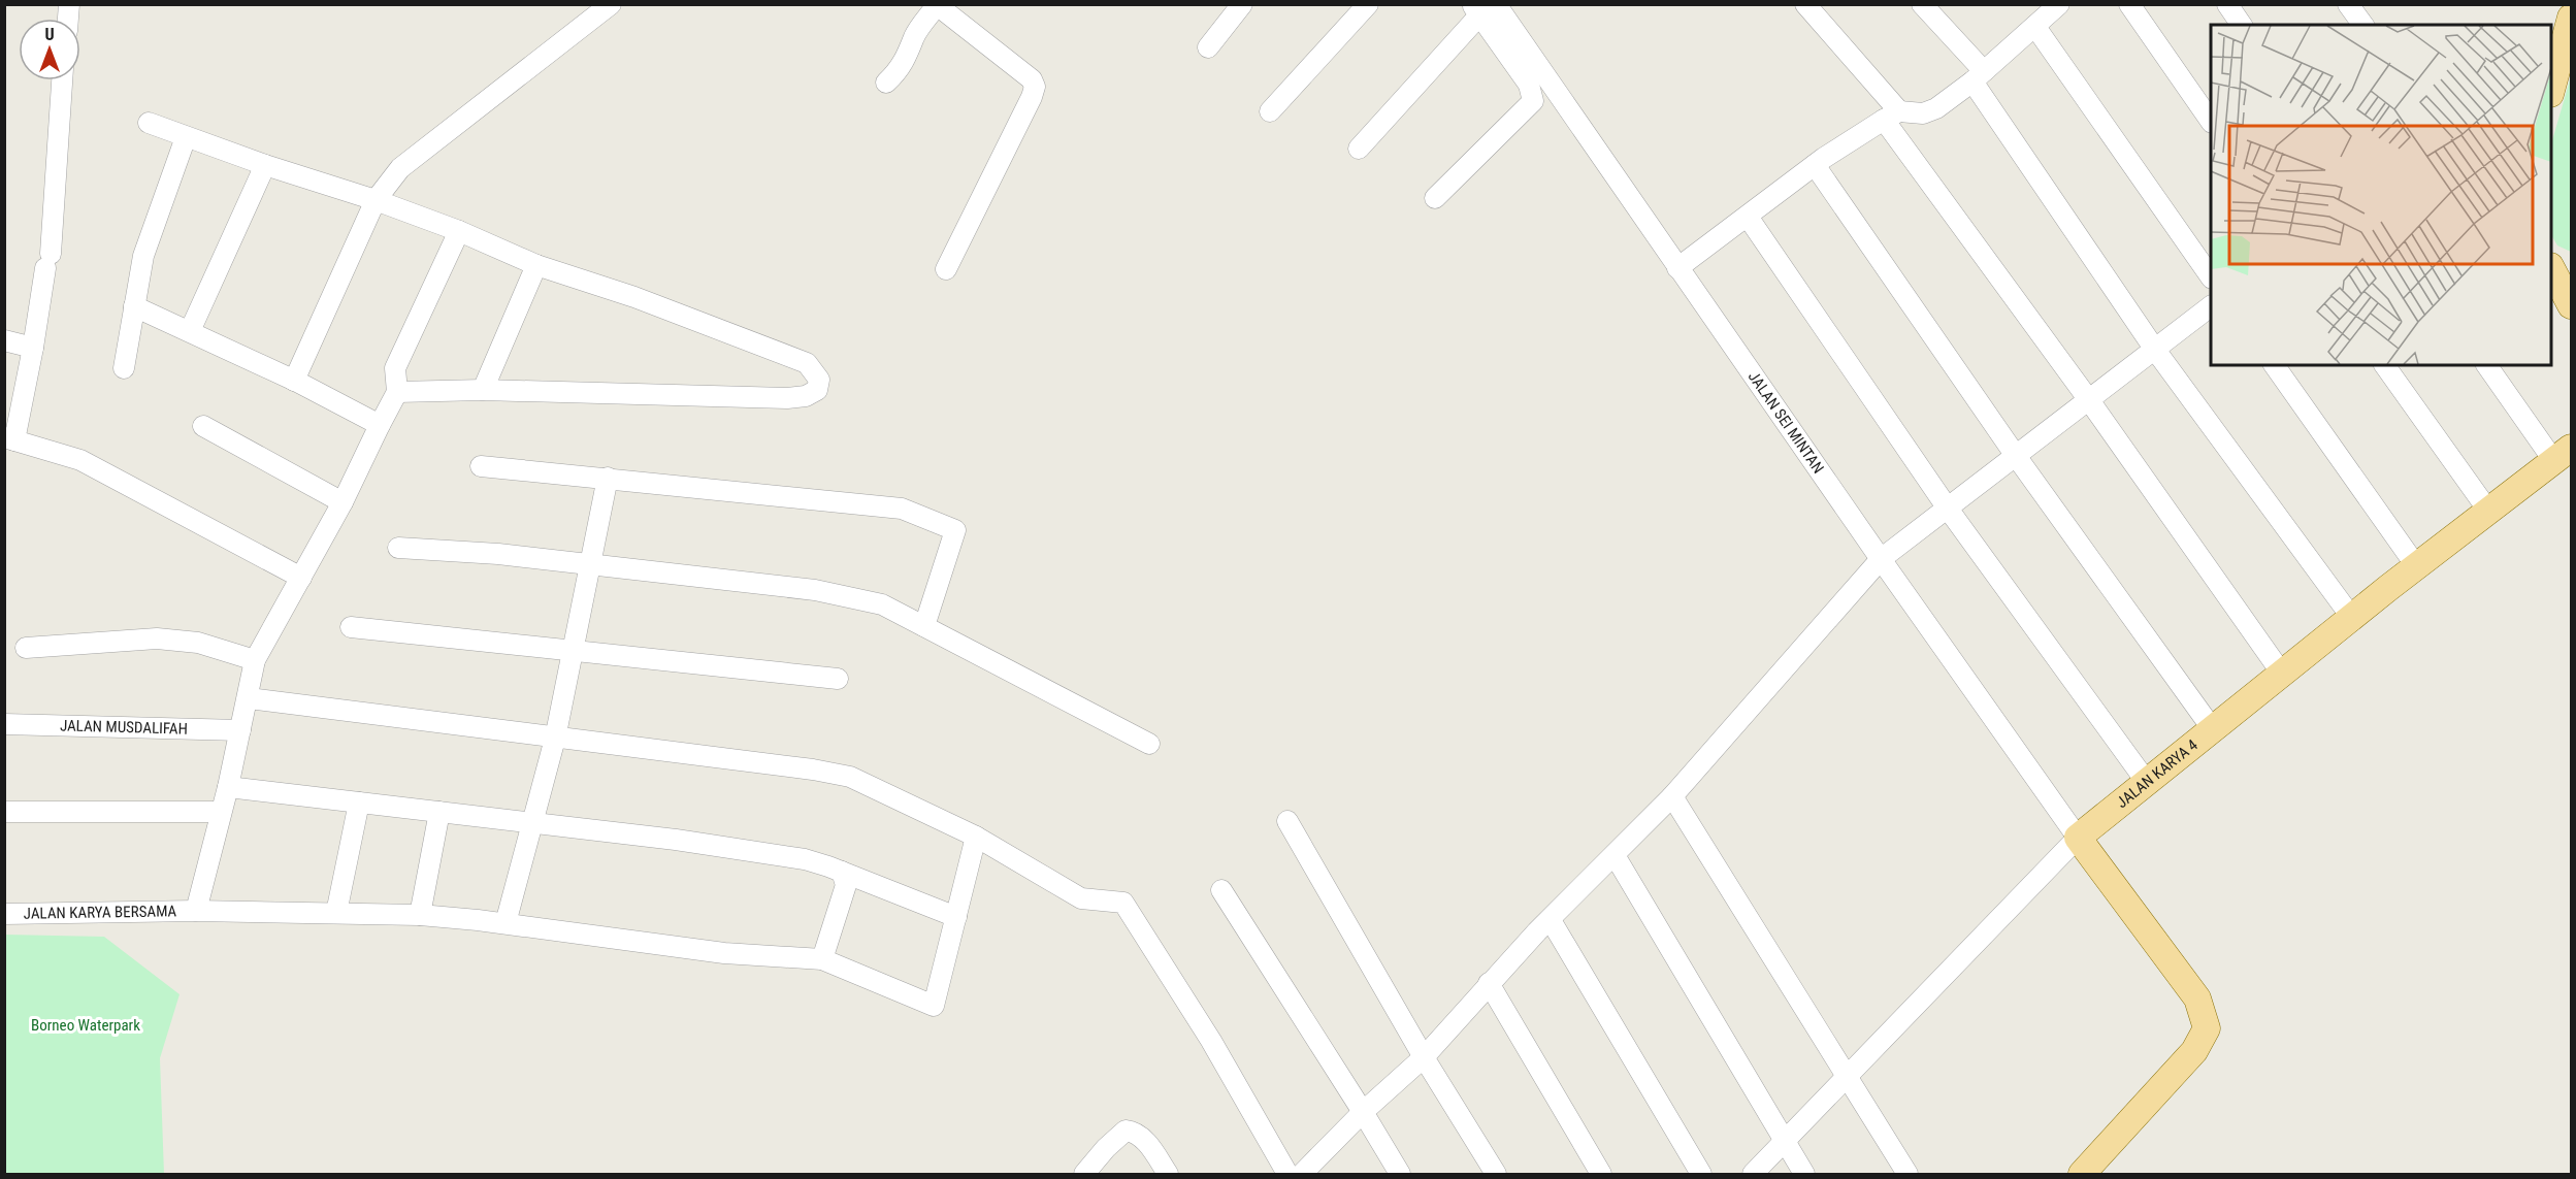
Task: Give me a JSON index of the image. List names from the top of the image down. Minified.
{"streets":{"main road":["JALAN KARYA 4"],"street":["JALAN SEI MINTAN","JALAN MUSDALIFAH","JALAN KARYA BERSAMA"]},"crossings":[["JALAN SEI MINTAN","JALAN KARYA 4"]],"parks":["Borneo Waterpark"],"north":"top"}
